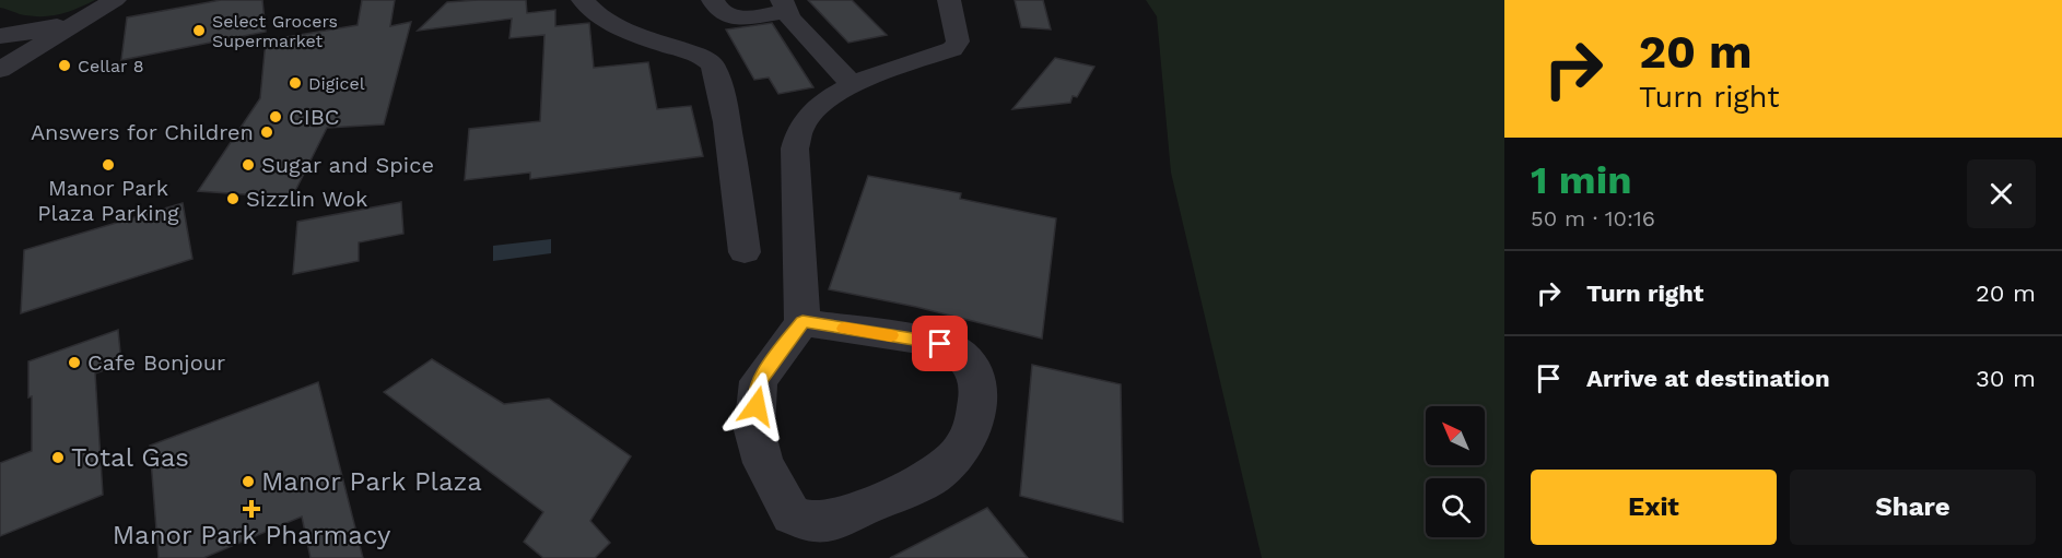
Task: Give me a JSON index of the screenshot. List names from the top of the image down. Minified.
{"places":{"other":["Select Grocers Supermarket","Cellar 8","Digicel","CIBC","Answers for Children","Manor Park Plaza Parking","Sugar and Spice","Sizzlin Wok","Cafe Bonjour","Total Gas","Manor Park Plaza"],"health":["Manor Park Pharmacy"]},"north":"top left","page":{"turn":["20 m","Turn right"],"heading":["1 min","50 m · 10:16"],"list":[{"name":"Turn right","value":"20 m"},{"name":"Arrive at destination","value":"30 m"}],"buttons":["Exit","Share"]}}
